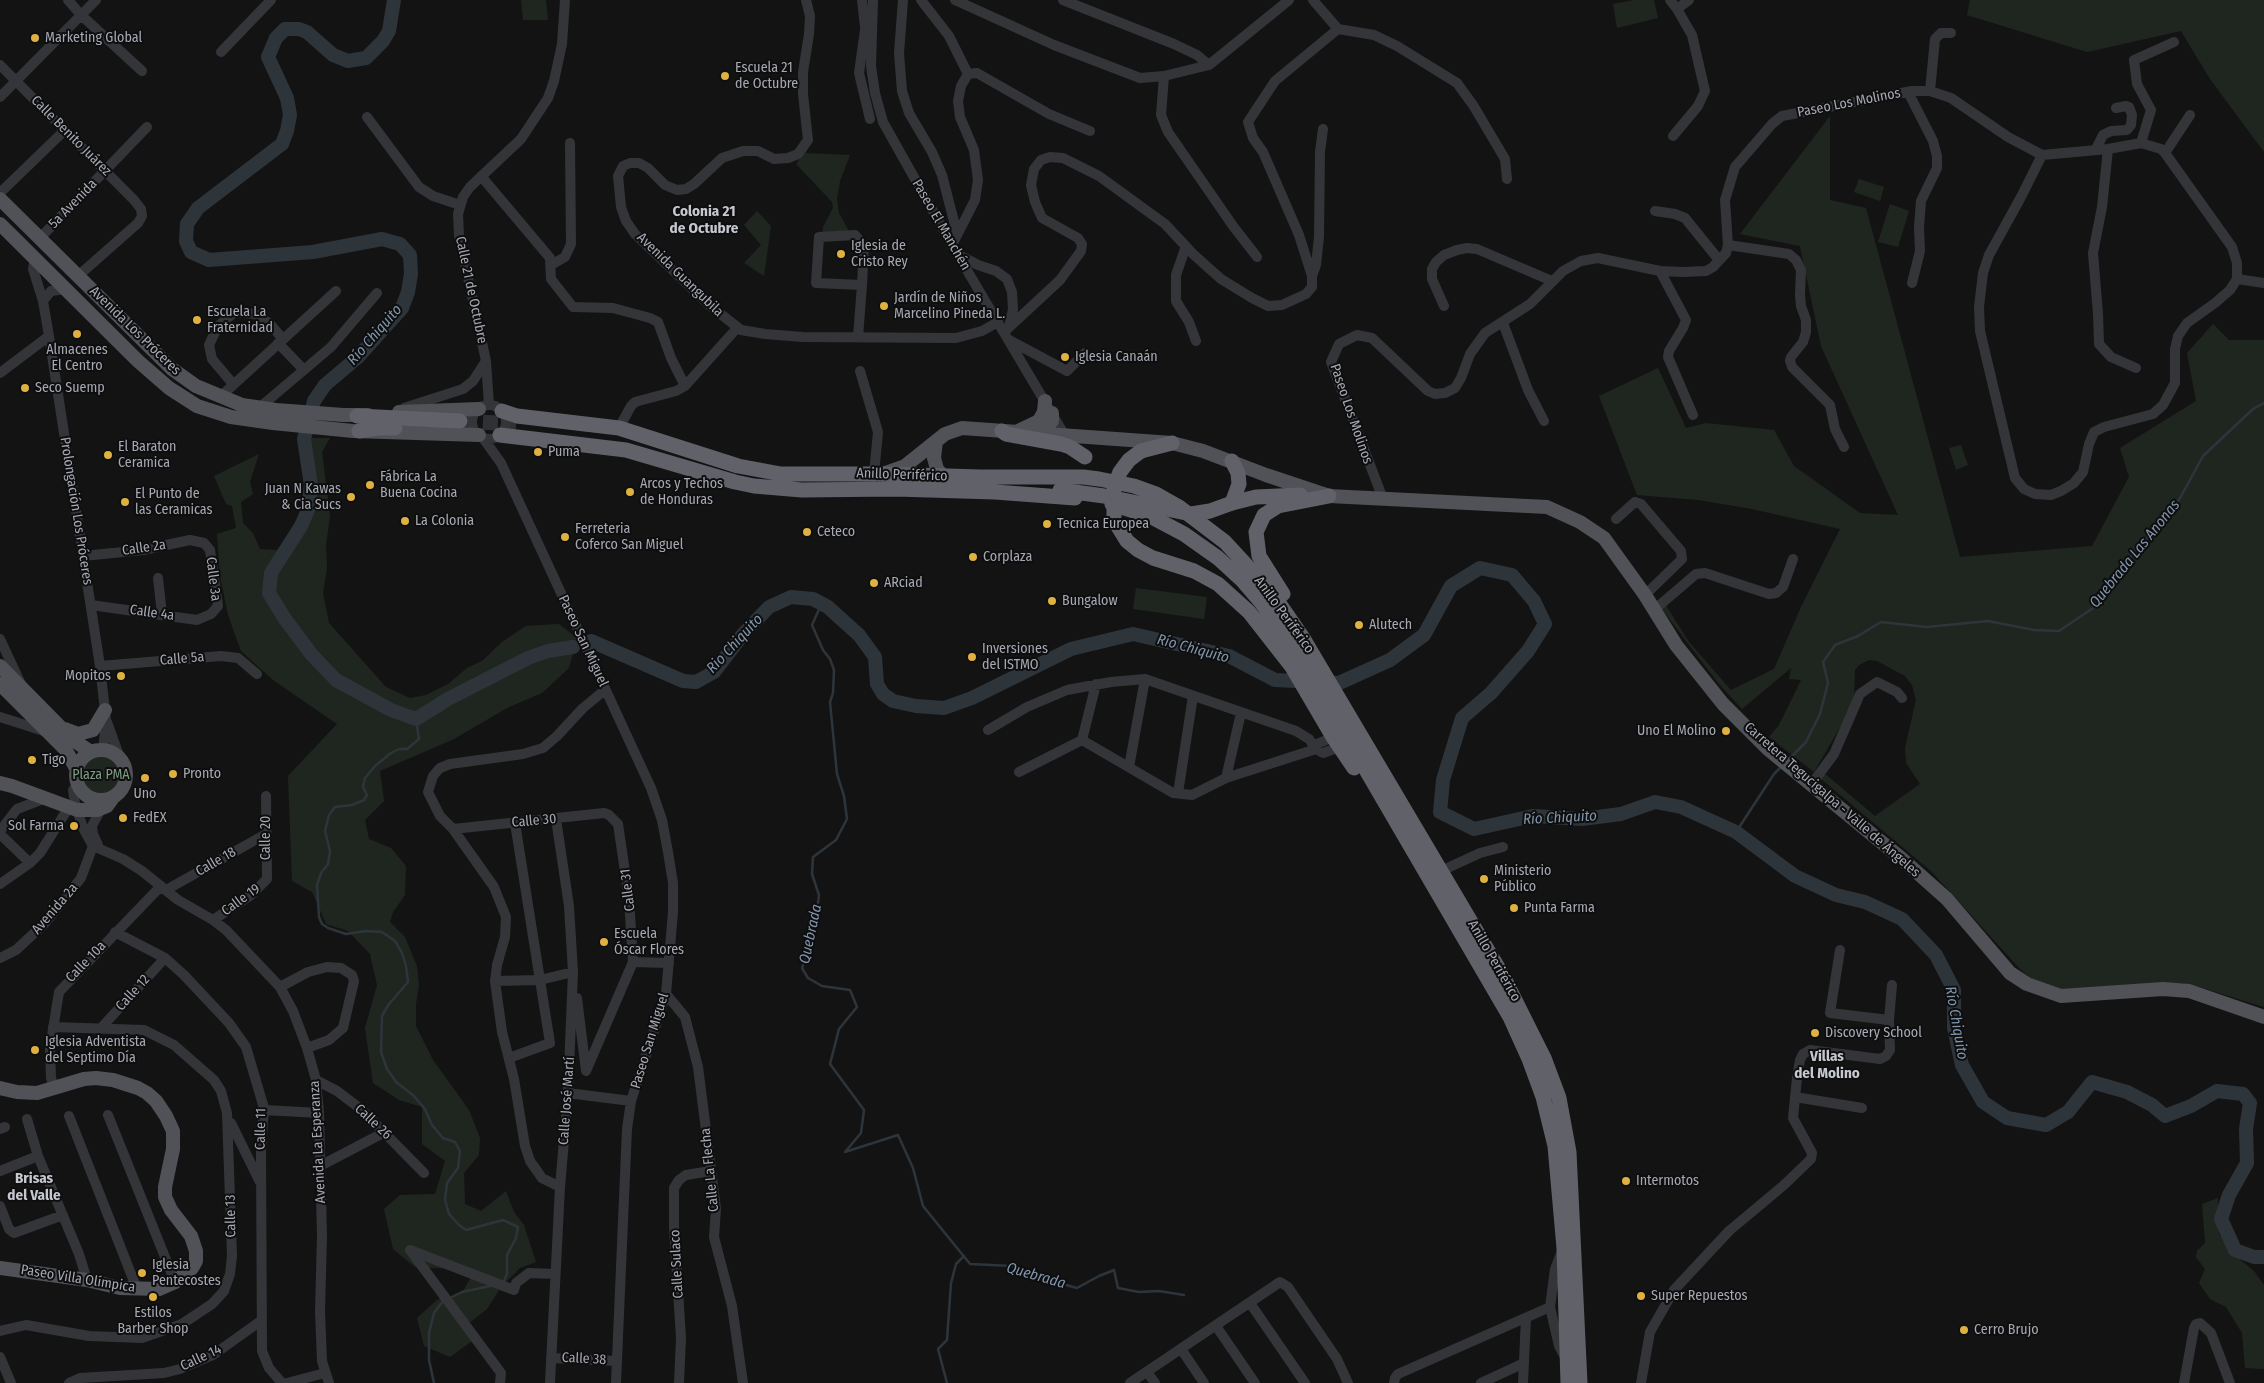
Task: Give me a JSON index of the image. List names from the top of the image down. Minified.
{"streets":{"highway":["Anillo Periférico"],"main road":["Avenida Los Próceres","Carretera Tegucigalpa - Valle de Ángeles","Paseo Villa Olímpica"],"street":["Paseo Los Molinos","Calle Benito Juárez","5a Avenida","Paseo El Manchén","Avenida Guangubila","Calle 21 de Octubre","Prolongación Los Próceres","Calle 2a","Calle 3a","Calle 4a","Paseo San Miguel","Calle 5a","Calle 30","Calle 20","Calle 18","Calle 31","Calle 19","Avenida 2a","Calle 10a","Calle 12","Calle José Martí","Calle 26","Calle 11","Avenida La Esperanza","Calle La Flecha","Calle 13","Calle Sulaco","Calle 14","Calle 38"]},"crossings":[["Paseo Los Molinos","Carretera Tegucigalpa - Valle de Ángeles"],["Calle Benito Juárez","5a Avenida"],["Calle Benito Juárez","Avenida Los Próceres"],["5a Avenida","Avenida Los Próceres"],["Paseo El Manchén","Avenida Guangubila"],["Paseo El Manchén","Carretera Tegucigalpa - Valle de Ángeles"],["Calle 21 de Octubre","Avenida Los Próceres"],["Calle 21 de Octubre","Anillo Periférico"],["Calle 21 de Octubre","Paseo San Miguel"],["Avenida Los Próceres","Anillo Periférico"],["Avenida Los Próceres","Prolongación Los Próceres"],["Avenida Los Próceres","Paseo San Miguel"],["Anillo Periférico","Paseo San Miguel"],["Anillo Periférico","Carretera Tegucigalpa - Valle de Ángeles"],["Prolongación Los Próceres","Calle 2a"],["Prolongación Los Próceres","Calle 4a"],["Prolongación Los Próceres","Calle 5a"],["Calle 2a","Calle 3a"],["Calle 3a","Calle 4a"],["Paseo San Miguel","Calle La Flecha"],["Paseo San Miguel","Calle 38"],["Calle 30","Calle 31"],["Calle 30","Calle José Martí"],["Calle 20","Calle 18"],["Calle 20","Calle 19"],["Calle 18","Calle 10a"],["Calle 18","Avenida La Esperanza"],["Calle 19","Avenida La Esperanza"],["Avenida 2a","Avenida La Esperanza"],["Calle 10a","Calle 11"],["Calle 10a","Avenida La Esperanza"],["Calle 10a","Calle 13"],["Calle 10a","Paseo Villa Olímpica"],["Calle 12","Calle 11"],["Calle 12","Calle 13"],["Calle José Martí","Calle 38"],["Calle 26","Avenida La Esperanza"],["Calle 11","Calle 14"],["Calle La Flecha","Calle Sulaco"]],"districts":["Colonia 21 de Octubre","Villas del Molino","Brisas del Valle"],"water":["Río Chiquito","Quebrada Las Anonas","Rio Chiquito","Quebrada"],"parks":["Plaza PMA"],"places":["Marketing Global","Escuela 21 de Octubre","Iglesia de Cristo Rey","Jardín de Niños Marcelino Pineda L.","Escuela La Fraternidad","Almacenes El Centro","Iglesia Canaán","Seco Suemp","Puma","El Baraton Ceramica","Fábrica La Buena Cocina","Arcos y Techos de Honduras","Juan N Kawas & Cia Sucs","El Punto de las Ceramicas","La Colonia","Tecnica Europea","Ceteco","Ferreteria Coferco San Miguel","Corplaza","ARciad","Bungalow","Alutech","Inversiones del ISTMO","Mopitos","Uno El Molino","Tigo","Pronto","Uno","FedEX","Sol Farma","Ministerio Público","Punta Farma","Escuela Óscar Flores","Discovery School","Iglesia Adventista del Septimo Día","Intermotos","Iglesia Pentecostes","Super Repuestos","Estilos Barber Shop","Cerro Brujo"]}
